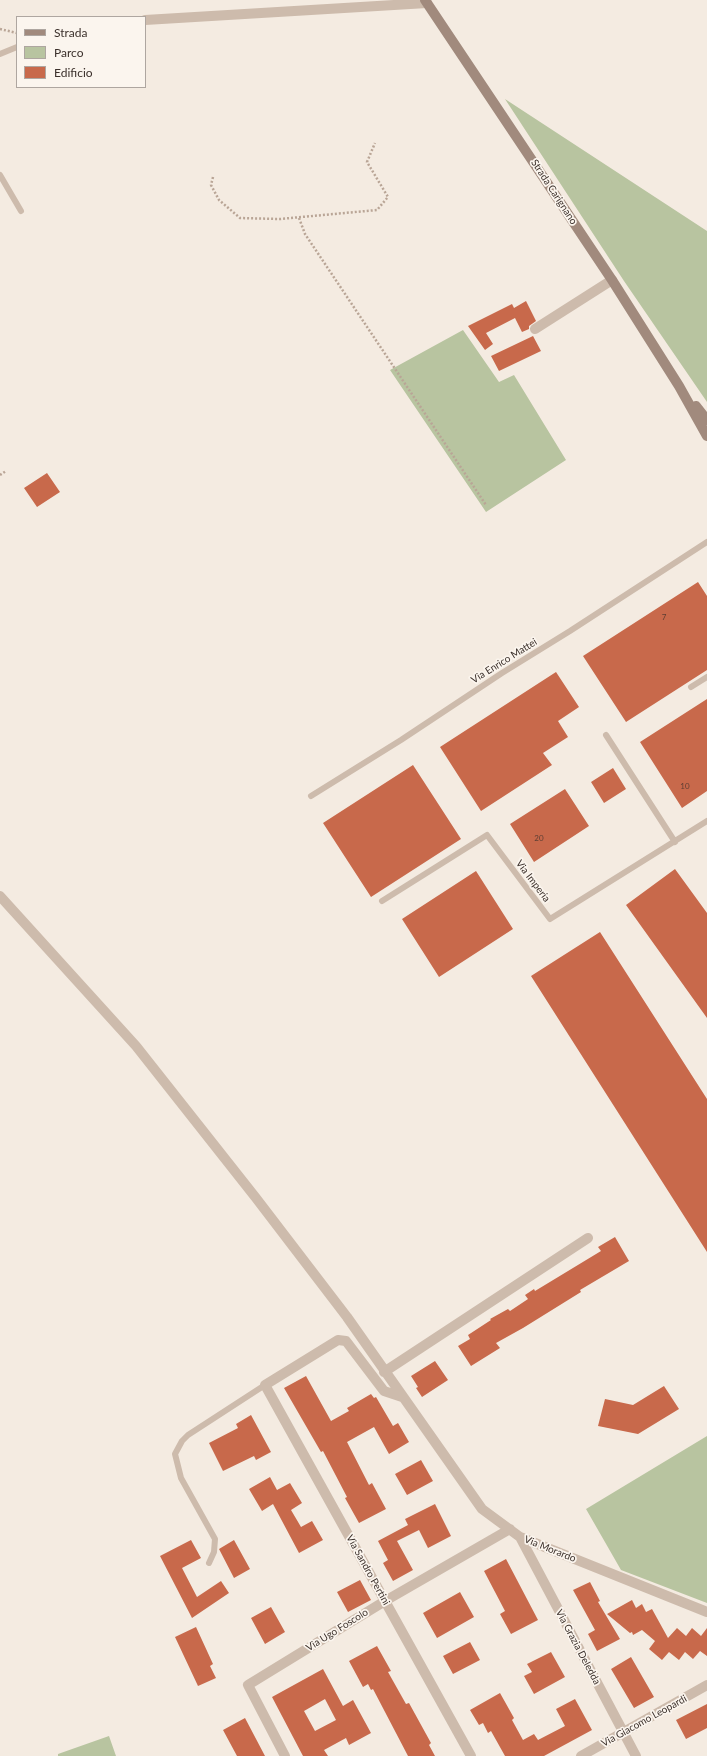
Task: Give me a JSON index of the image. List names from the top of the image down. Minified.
{"streets":{"street":["Strada Carignano","Via Morardo","Via Sandro Pertini","Via Ugo Foscolo","Via Grazia Deledda","Via Giacomo Leopardi"],"lane":["Via Enrico Mattei","Via Imperia"]},"crossings":[["Via Morardo","Via Ugo Foscolo"],["Via Morardo","Via Grazia Deledda"],["Via Sandro Pertini","Via Ugo Foscolo"],["Via Grazia Deledda","Via Giacomo Leopardi"]],"house_numbers":["7","10","20"],"legend":["Strada","Parco","Edificio"]}
